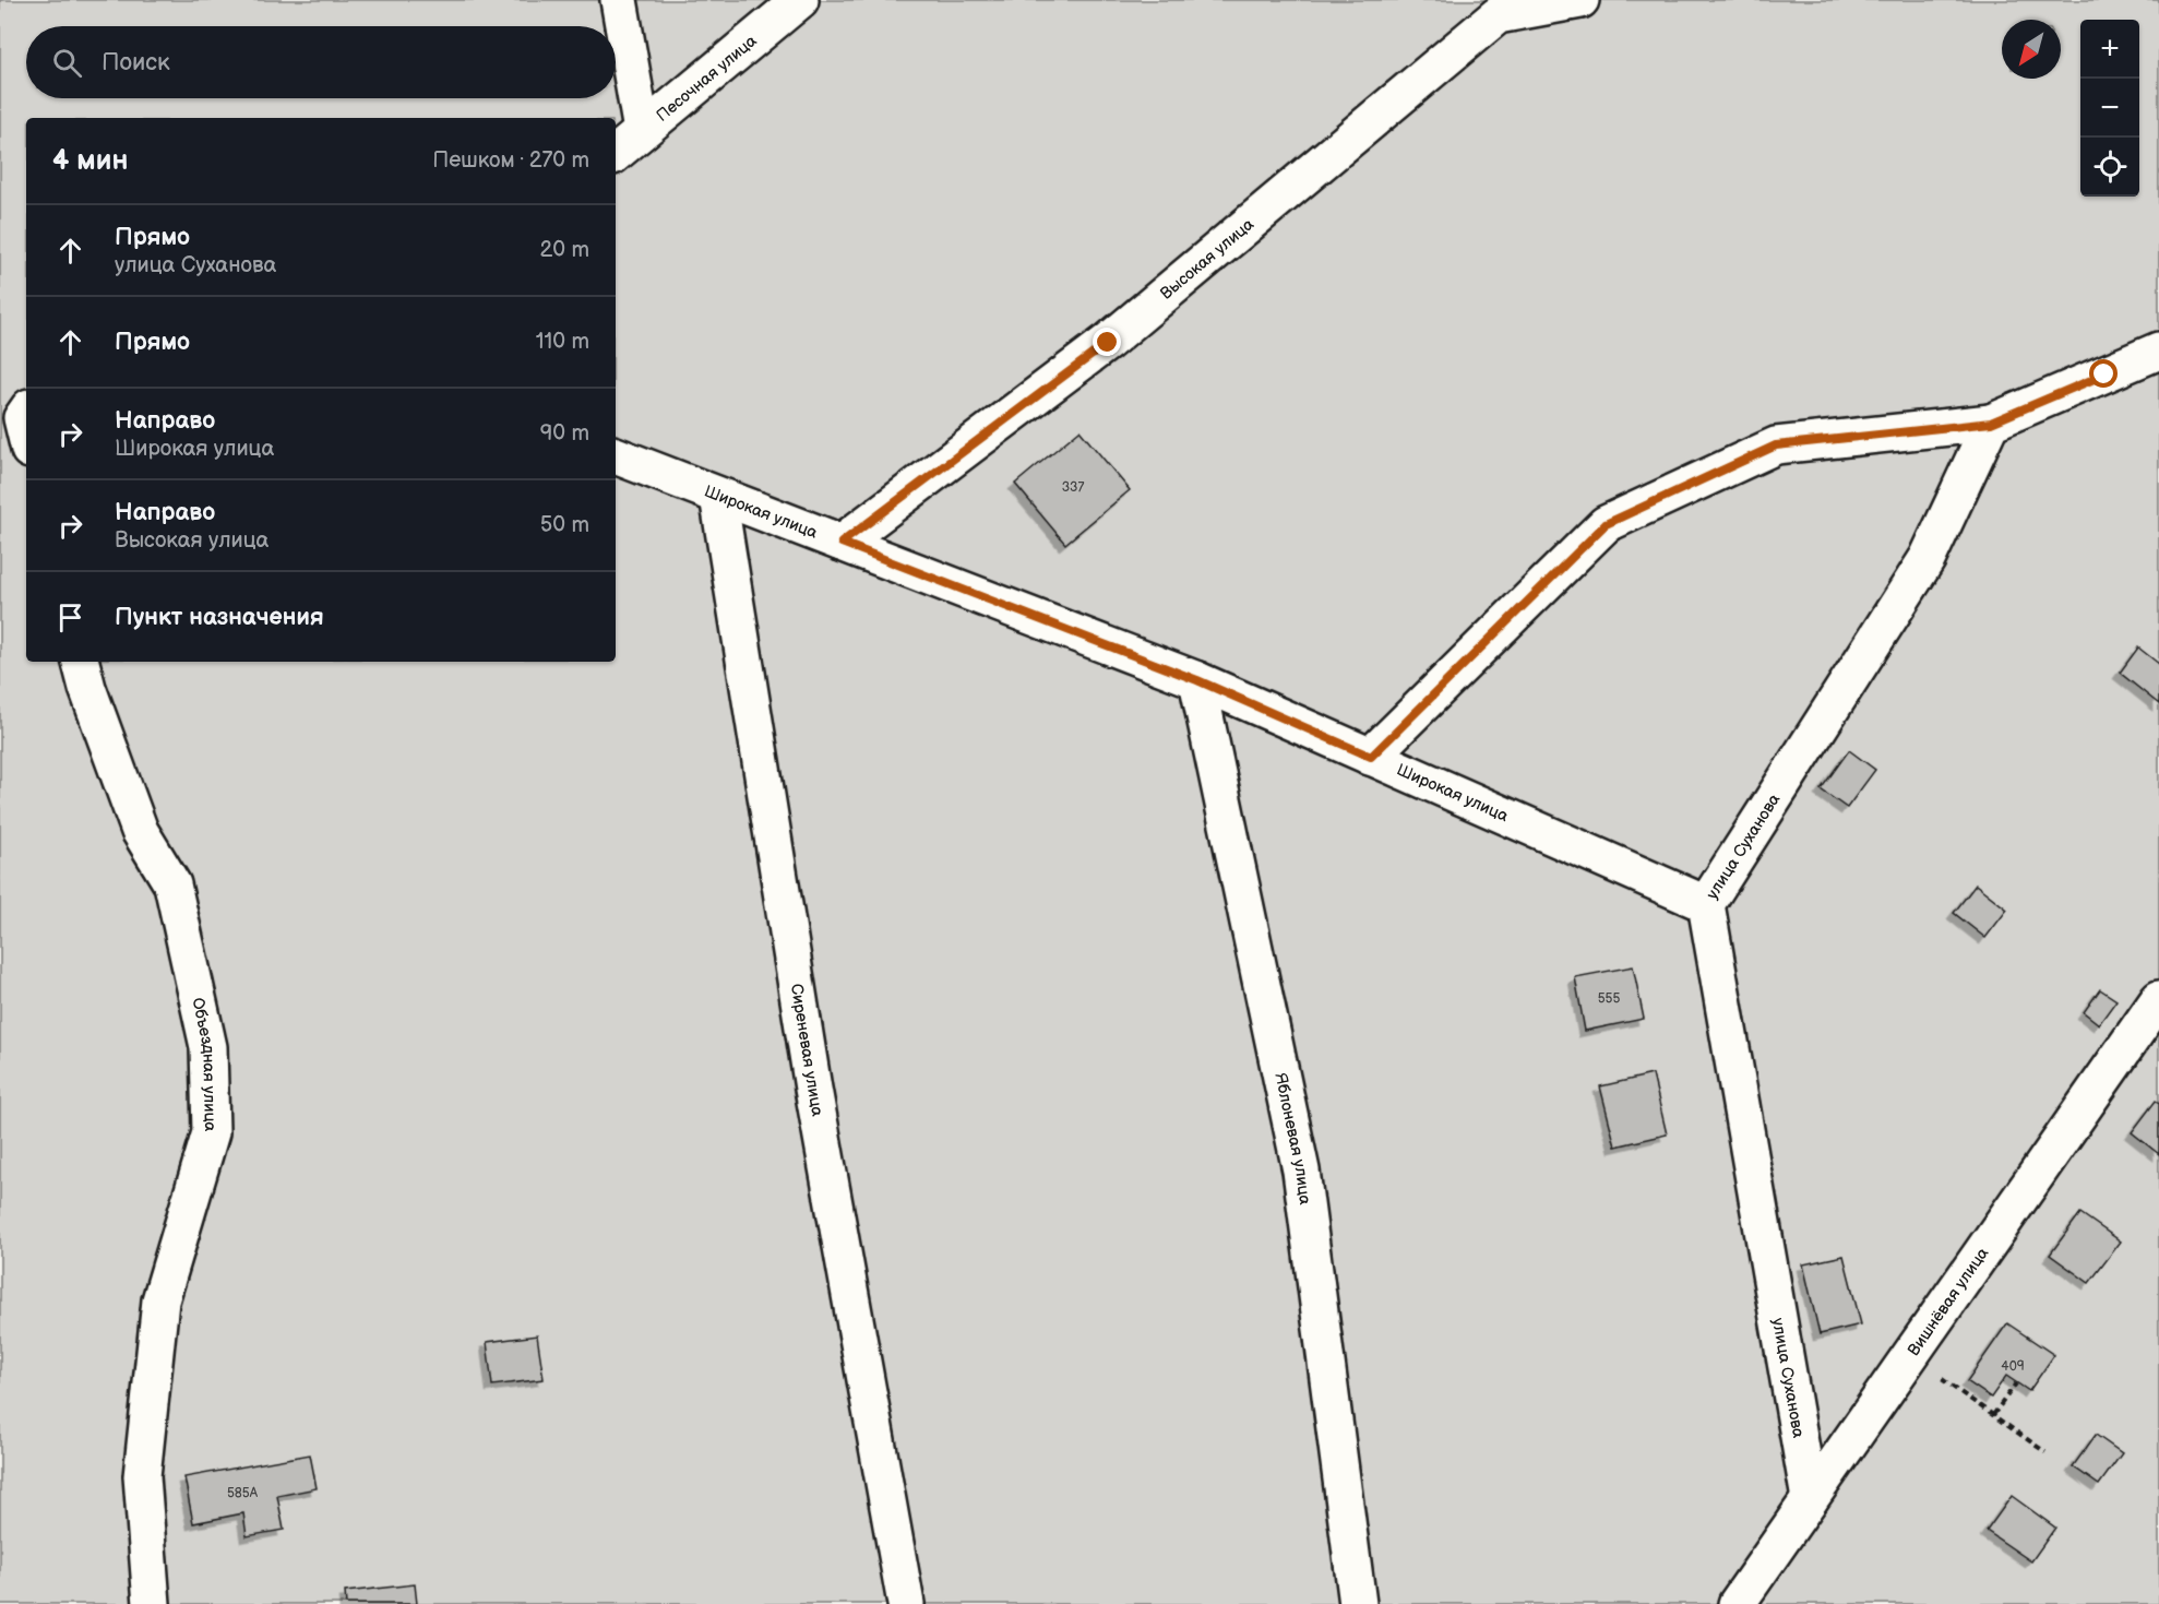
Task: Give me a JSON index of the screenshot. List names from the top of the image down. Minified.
{"streets":{"lane":["Песочная улица","Высокая улица","Широкая улица","улица Суханова","Сиреневая улица","Объездная улица","Яблоневая улица","Вишнёвая улица"]},"crossings":[["Высокая улица","Широкая улица"],["Широкая улица","улица Суханова"],["Широкая улица","Сиреневая улица"],["Широкая улица","Яблоневая улица"],["улица Суханова","Вишнёвая улица"]],"house_numbers":["337","555","409","585А"],"north":"bottom left","page":{"map_buttons":["+","−"],"search":"Поиск","heading":["4 мин","Пешком · 270 m"],"list":[["Прямо","улица Суханова","20 m"],["Прямо","110 m"],["Направо","Широкая улица","90 m"],["Направо","Высокая улица","50 m"],"Пункт назначения"]}}
